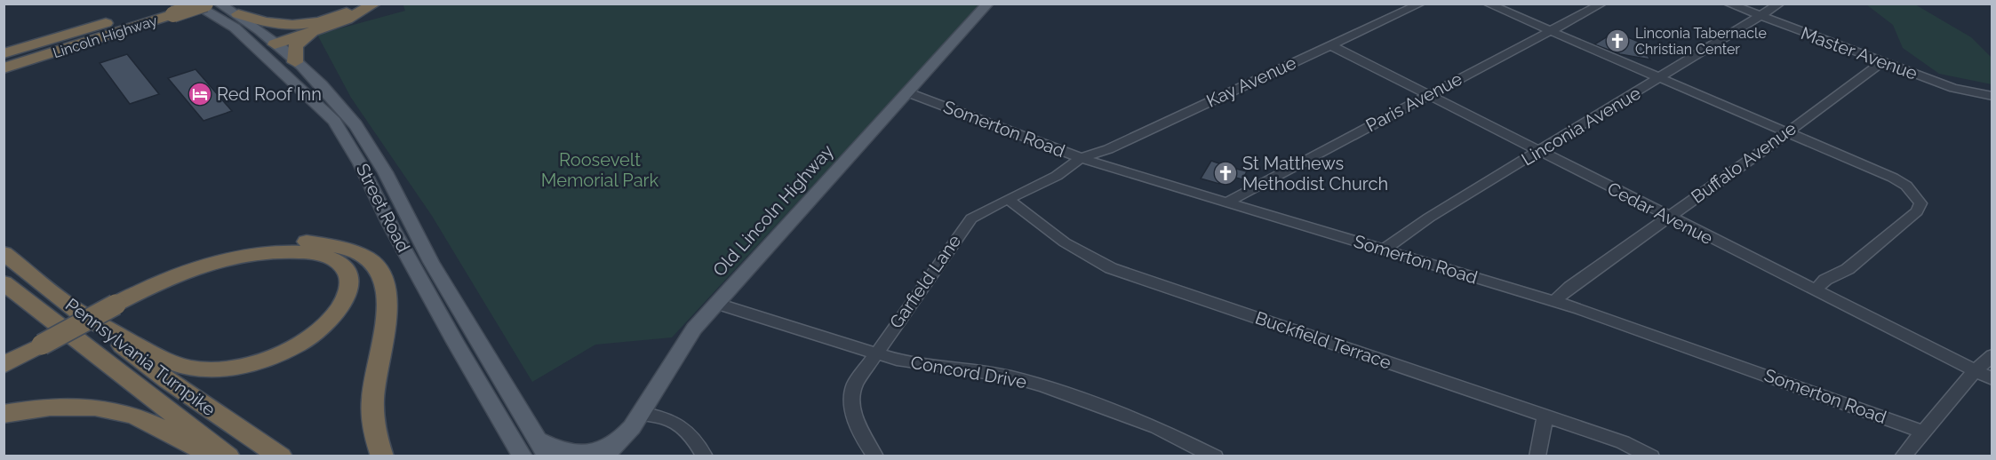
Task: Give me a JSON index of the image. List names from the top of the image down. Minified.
{"streets":{"highway":["Lincoln Highway","Pennsylvania Turnpike"],"main road":["Street Road","Old Lincoln Highway"],"street":["Master Avenue","Kay Avenue","Paris Avenue","Linconia Avenue","Somerton Road","Buffalo Avenue","Cedar Avenue","Garfield Lane","Buckfield Terrace","Concord Drive"]},"crossings":[["Master Avenue","Linconia Avenue"],["Master Avenue","Buffalo Avenue"],["Kay Avenue","Somerton Road"],["Kay Avenue","Cedar Avenue"],["Kay Avenue","Garfield Lane"],["Paris Avenue","Somerton Road"],["Paris Avenue","Cedar Avenue"],["Linconia Avenue","Somerton Road"],["Linconia Avenue","Cedar Avenue"],["Somerton Road","Buffalo Avenue"],["Somerton Road","Old Lincoln Highway"],["Somerton Road","Garfield Lane"],["Buffalo Avenue","Cedar Avenue"],["Old Lincoln Highway","Concord Drive"],["Garfield Lane","Buckfield Terrace"],["Garfield Lane","Concord Drive"]],"parks":["Roosevelt Memorial Park"],"places":{"church":["Linconia Tabernacle Christian Center","St Matthews Methodist Church"],"hotel":["Red Roof Inn"]}}
